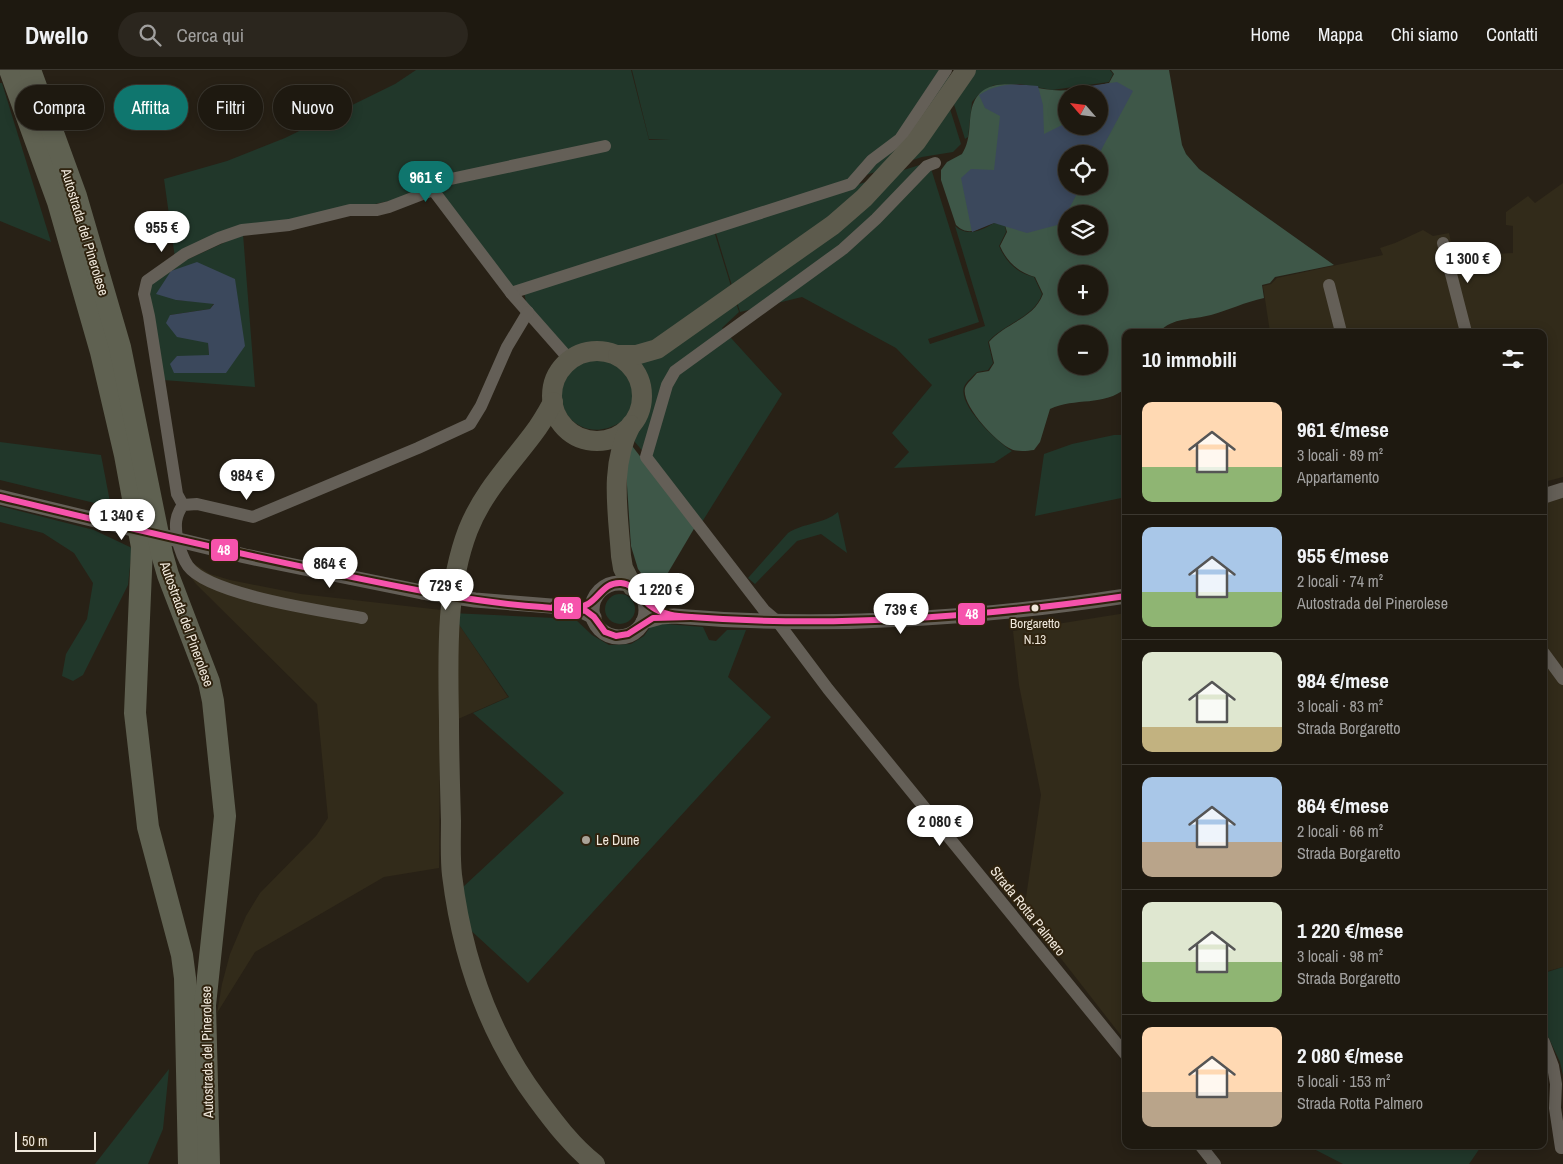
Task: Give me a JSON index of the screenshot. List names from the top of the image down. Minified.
{"streets":{"highway":["Autostrada del Pinerolese"],"street":["Strada Rotta Palmero"]},"places":["Borgaretto N.13","Le Dune"],"lines":["transit line 48"],"scale_bar":"50 m","north":"top left","page":{"header":"Dwello","search":"Cerca qui","nav":["Home","Mappa","Chi siamo","Contatti"],"map_buttons":["+","−"],"chip":["Compra","Affitta","Filtri","Nuovo"],"price":["961 €","955 €","1 300 €","984 €","1 340 €","864 €","729 €","1 220 €","739 €","2 080 €"],"heading":"10 immobili","list":[{"name":"961 €/mese","note":"3 locali · 89 m² · Appartamento"},{"name":"955 €/mese","note":"2 locali · 74 m² · Autostrada del Pinerolese"},{"name":"984 €/mese","note":"3 locali · 83 m² · Strada Borgaretto"},{"name":"864 €/mese","note":"2 locali · 66 m² · Strada Borgaretto"},{"name":"1 220 €/mese","note":"3 locali · 98 m² · Strada Borgaretto"},{"name":"2 080 €/mese","note":"5 locali · 153 m² · Strada Rotta Palmero"}],"scale":"50 m"}}
